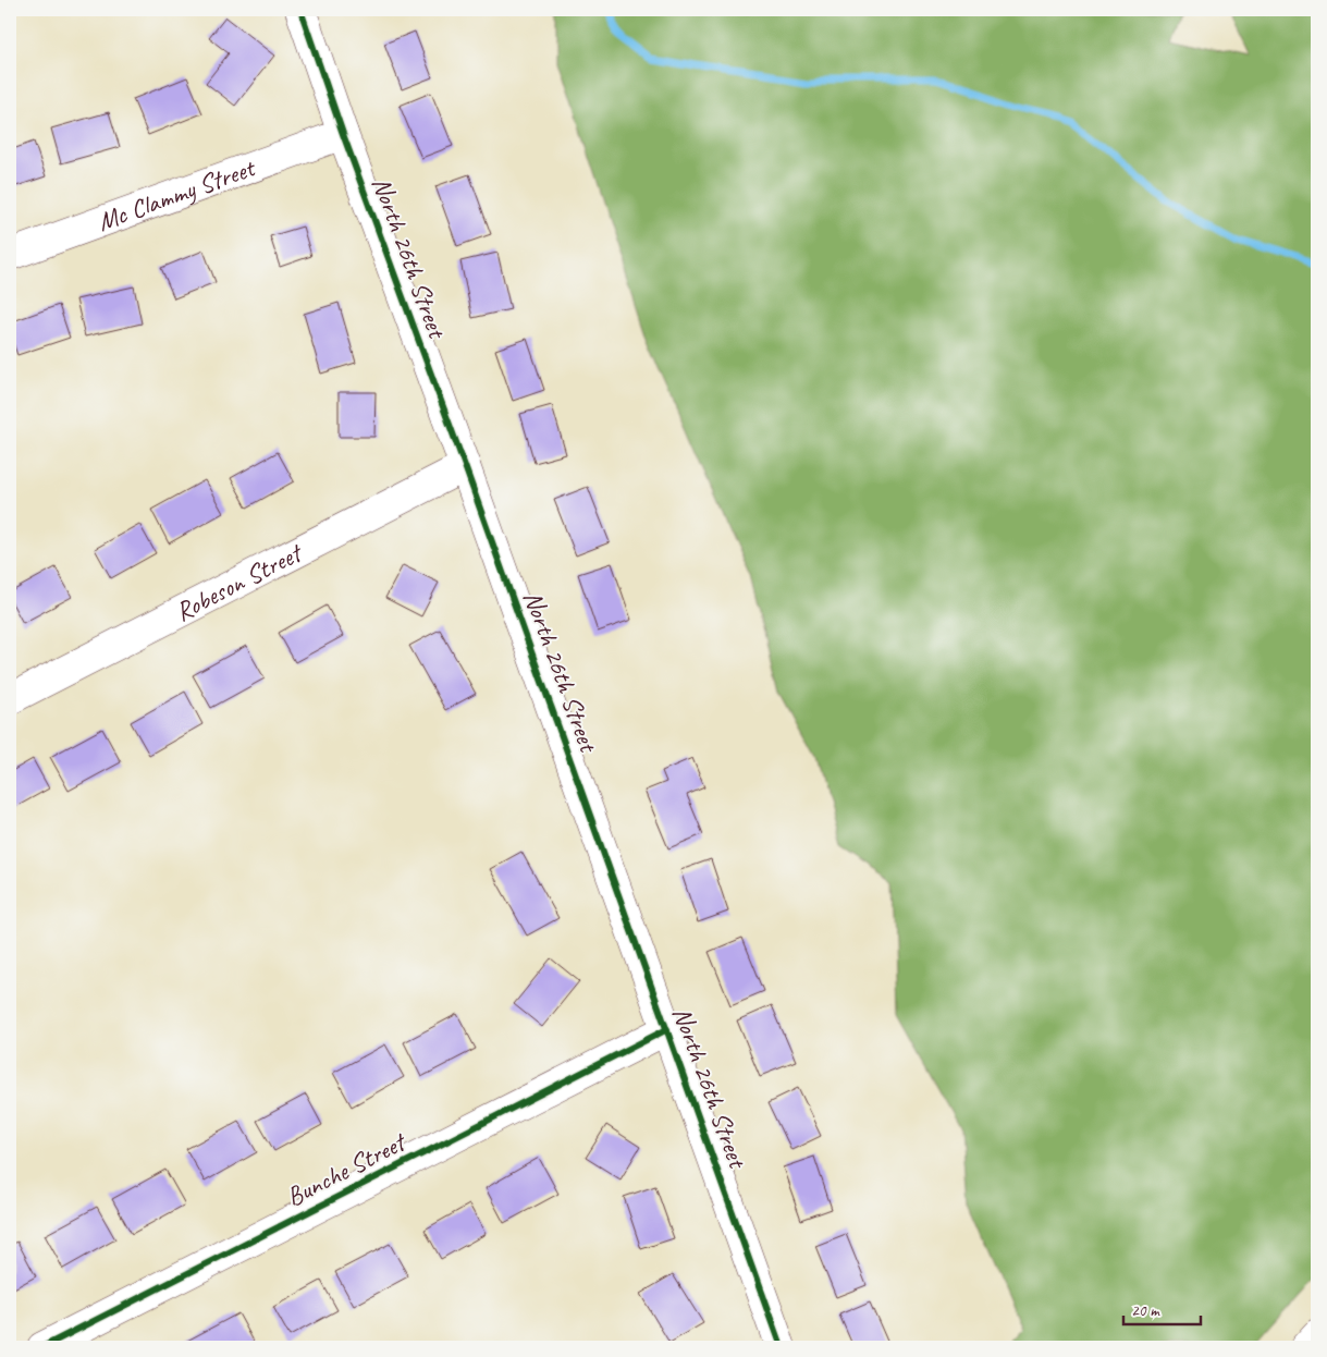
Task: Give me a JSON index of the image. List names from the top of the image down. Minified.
{"streets":{"main road":["Mc Clammy Street","North 26th Street","Robeson Street","Bunche Street"]},"crossings":[["Mc Clammy Street","North 26th Street"],["North 26th Street","Robeson Street"],["North 26th Street","Bunche Street"]],"scale_bar":"20 m"}
